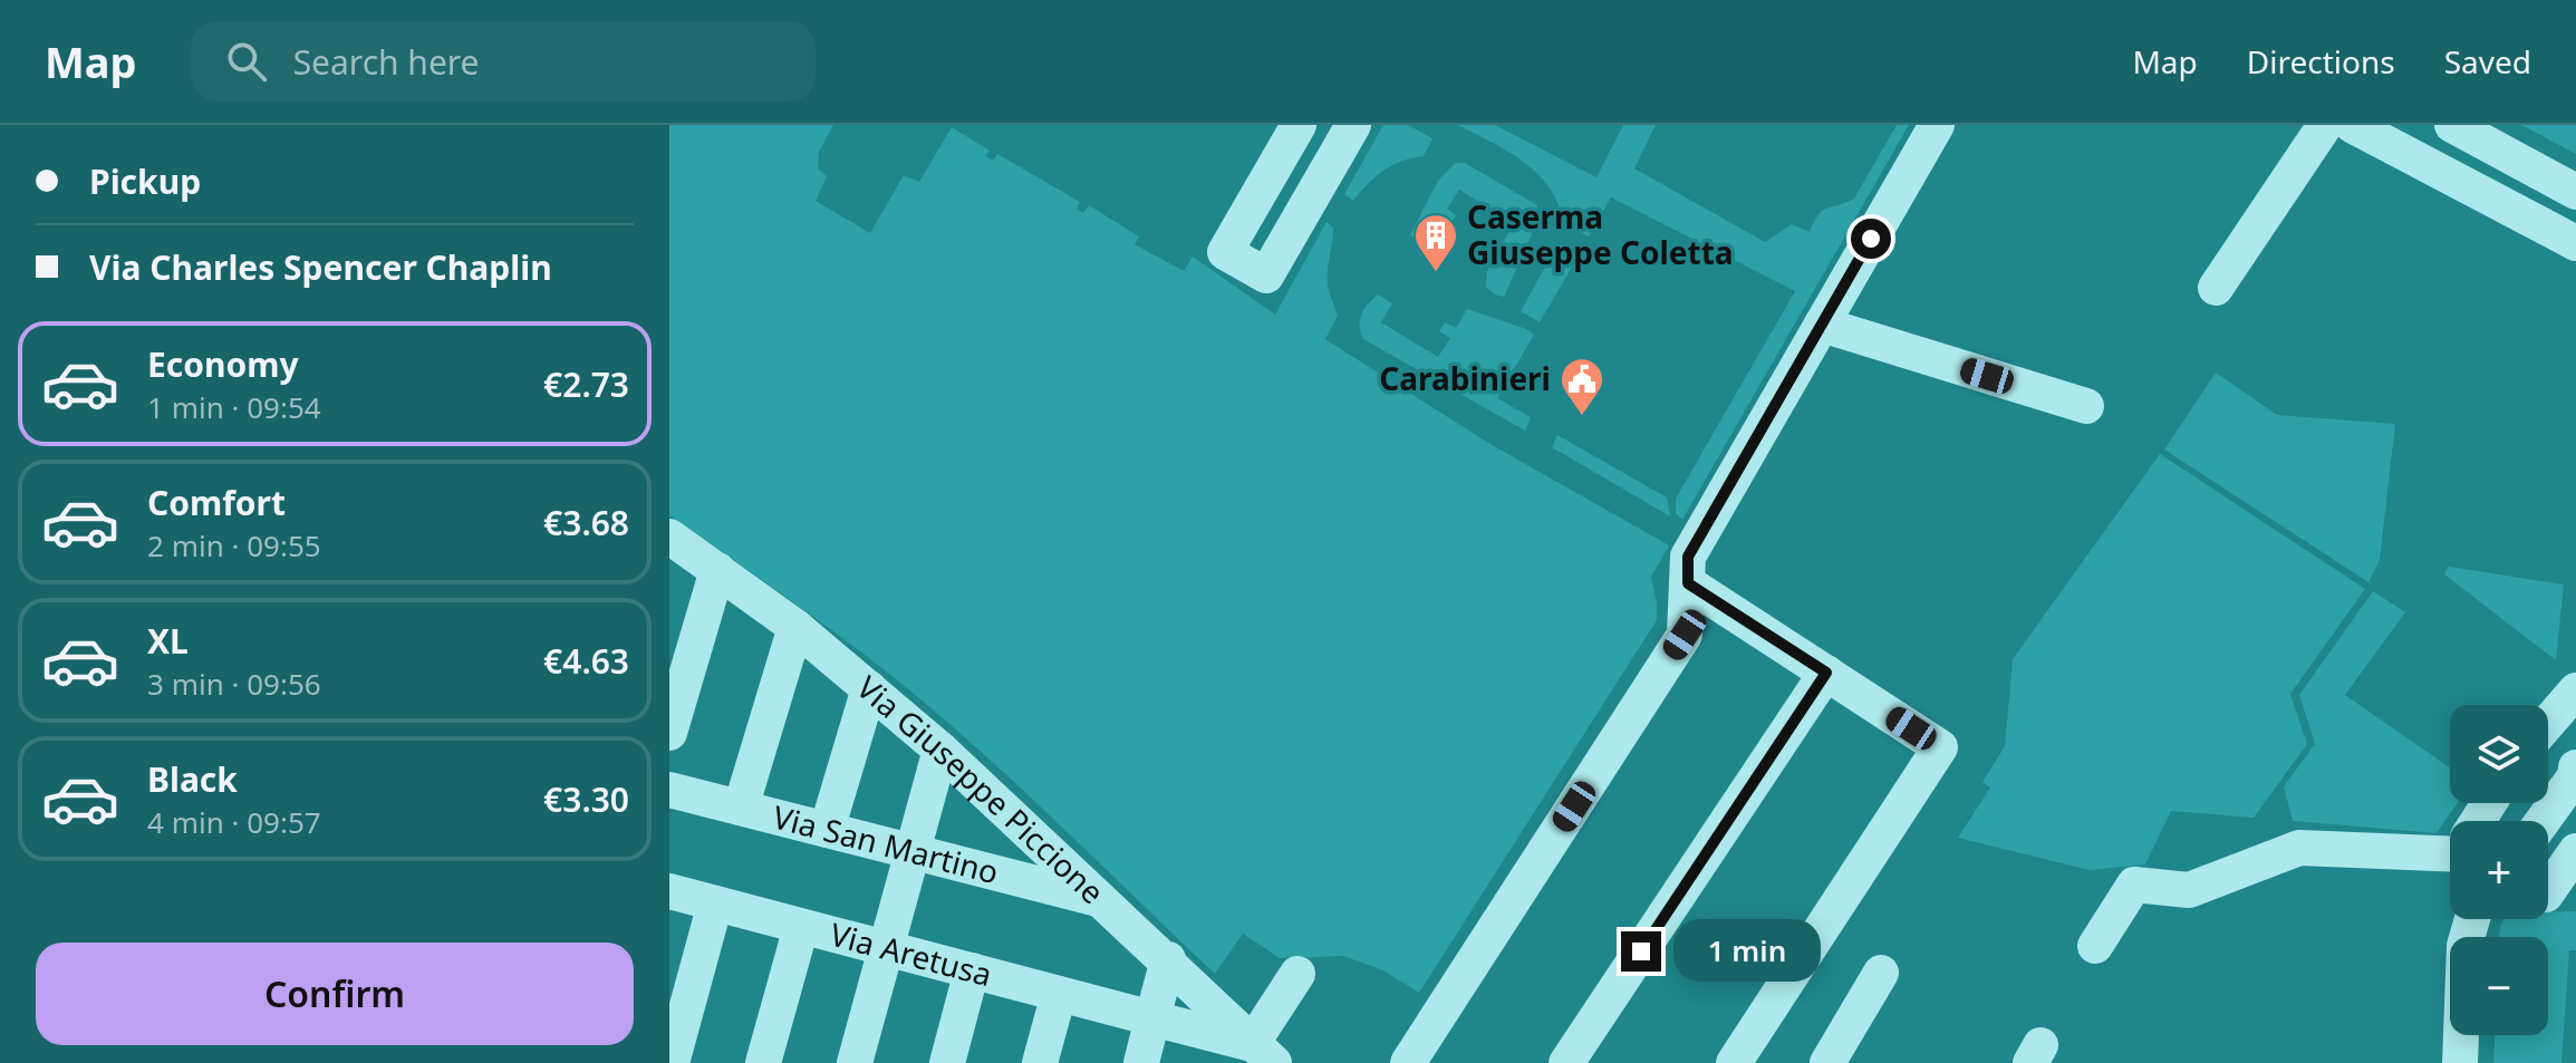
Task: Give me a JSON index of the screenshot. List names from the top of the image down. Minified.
{"streets":{"street":["Via Giuseppe Piccione","Via San Martino","Via Aretusa"]},"crossings":[["Via Giuseppe Piccione","Via San Martino"],["Via Giuseppe Piccione","Via Aretusa"]],"places":{"building":["Caserma Giuseppe Coletta"],"public building":["Carabinieri"]},"page":{"header":"Map","search":"Search here","nav":["Map","Directions","Saved"],"banner":["Pickup","Via Charles Spencer Chaplin"],"list":[{"name":"Economy","note":"1 min · 09:54","value":"€2.73"},{"name":"Comfort","note":"2 min · 09:55","value":"€3.68"},{"name":"XL","note":"3 min · 09:56","value":"€4.63"},{"name":"Black","note":"4 min · 09:57","value":"€3.30"}],"map_buttons":["+","−"],"bubble":"1 min","buttons":"Confirm"}}
